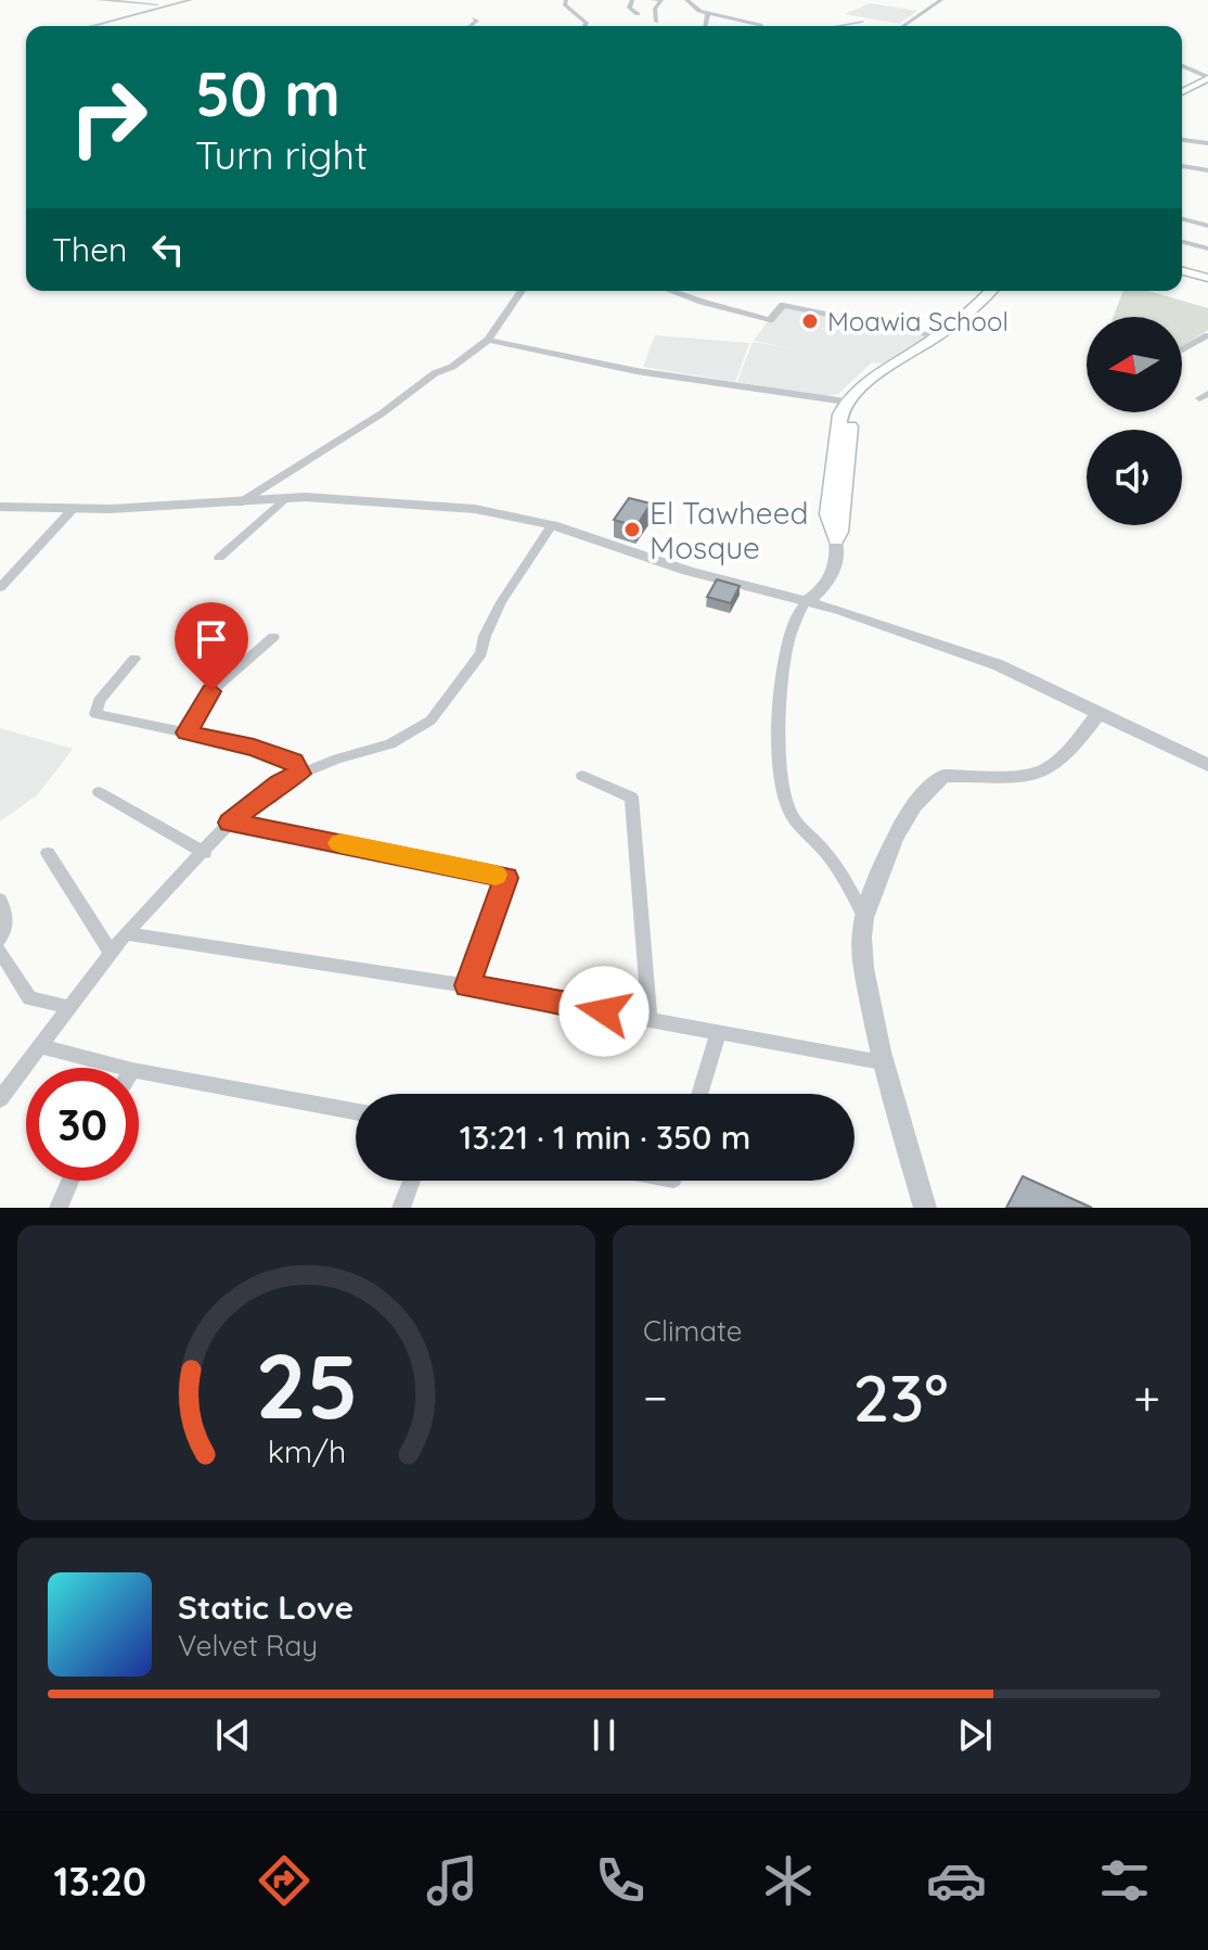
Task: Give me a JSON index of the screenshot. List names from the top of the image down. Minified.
{"places":["Moawia School","El Tawheed Mosque"],"north":"left","page":{"turn":["50 m","Turn right"],"then":"Then","limit":"30","trip":"13:21 · 1 min · 350 m","tile":"Climate","heat":["−","23°","+"],"song":["Static Love","Velvet Ray"],"tabs":"13:20","gauge":["25","km/h"]}}
